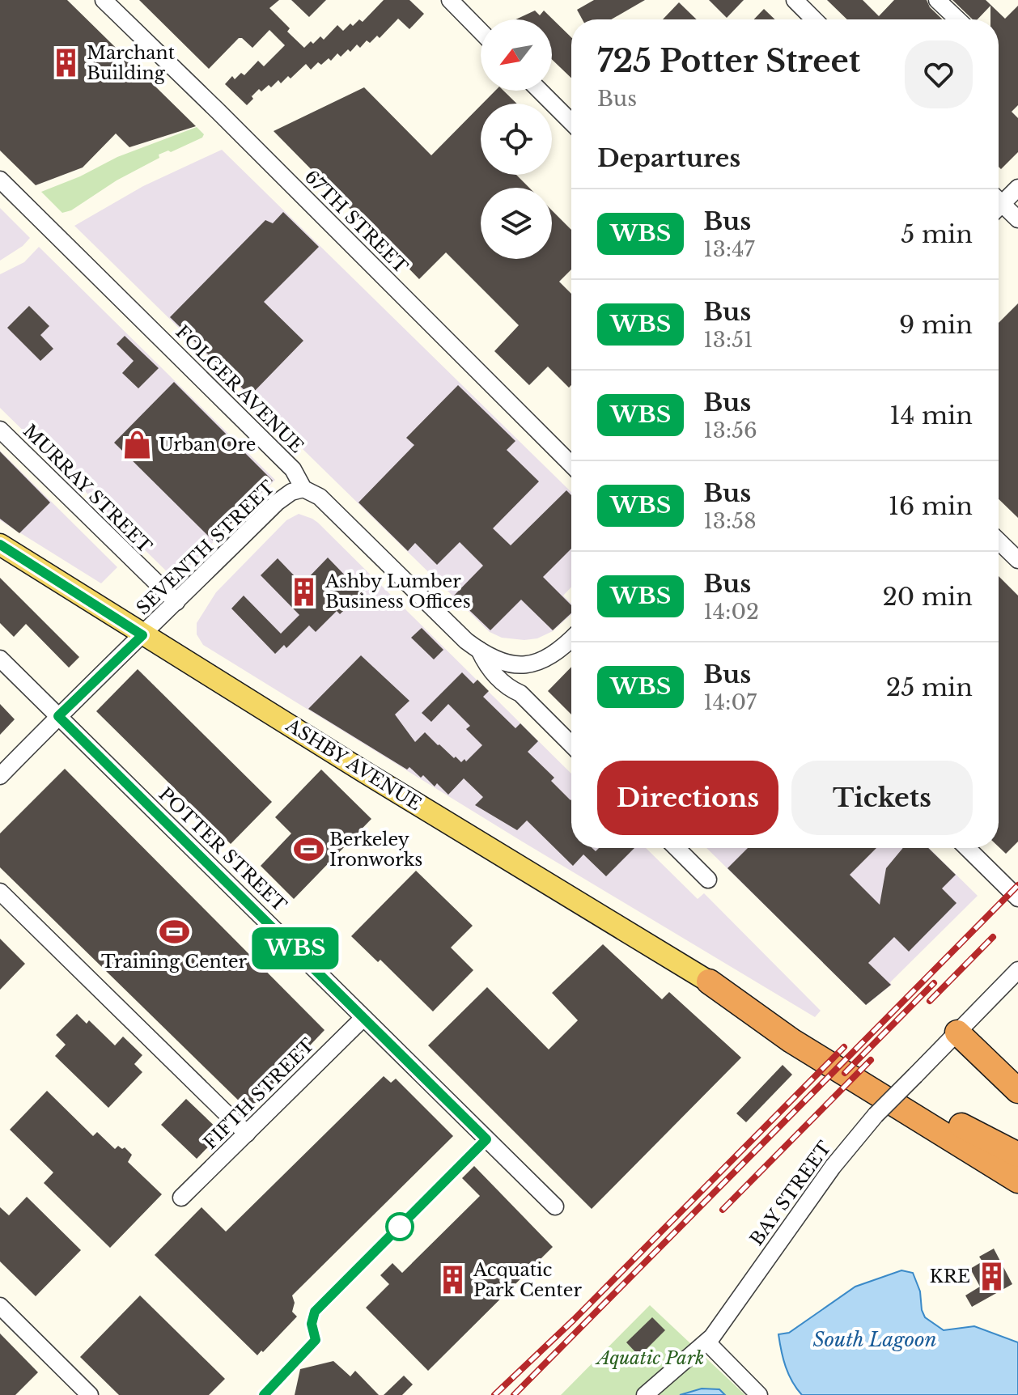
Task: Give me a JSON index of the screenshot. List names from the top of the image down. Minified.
{"streets":{"main road":["ASHBY AVENUE"],"street":["67TH STREET","FOLGER AVENUE","MURRAY STREET","SEVENTH STREET","POTTER STREET","FIFTH STREET","BAY STREET"]},"crossings":[["FOLGER AVENUE","SEVENTH STREET"],["MURRAY STREET","SEVENTH STREET"],["SEVENTH STREET","ASHBY AVENUE"],["SEVENTH STREET","POTTER STREET"],["POTTER STREET","FIFTH STREET"]],"water":["South Lagoon"],"parks":["Aquatic Park"],"places":{"building":["Marchant Building","Ashby Lumber Business Offices","KRE","Acquatic Park Center"],"shop":["Urban Ore"],"sports":["Berkeley Ironworks","Training Center"]},"lines":["bus line WBS"],"north":"bottom left","page":{"on_map":"WBS","heading":[["725 Potter Street","Bus"],"Departures"],"list":[{"mark":"WBS","name":"Bus","note":"13:47","value":"5 min"},{"mark":"WBS","name":"Bus","note":"13:51","value":"9 min"},{"mark":"WBS","name":"Bus","note":"13:56","value":"14 min"},{"mark":"WBS","name":"Bus","note":"13:58","value":"16 min"},{"mark":"WBS","name":"Bus","note":"14:02","value":"20 min"},{"mark":"WBS","name":"Bus","note":"14:07","value":"25 min"}],"buttons":["Directions","Tickets"]}}
